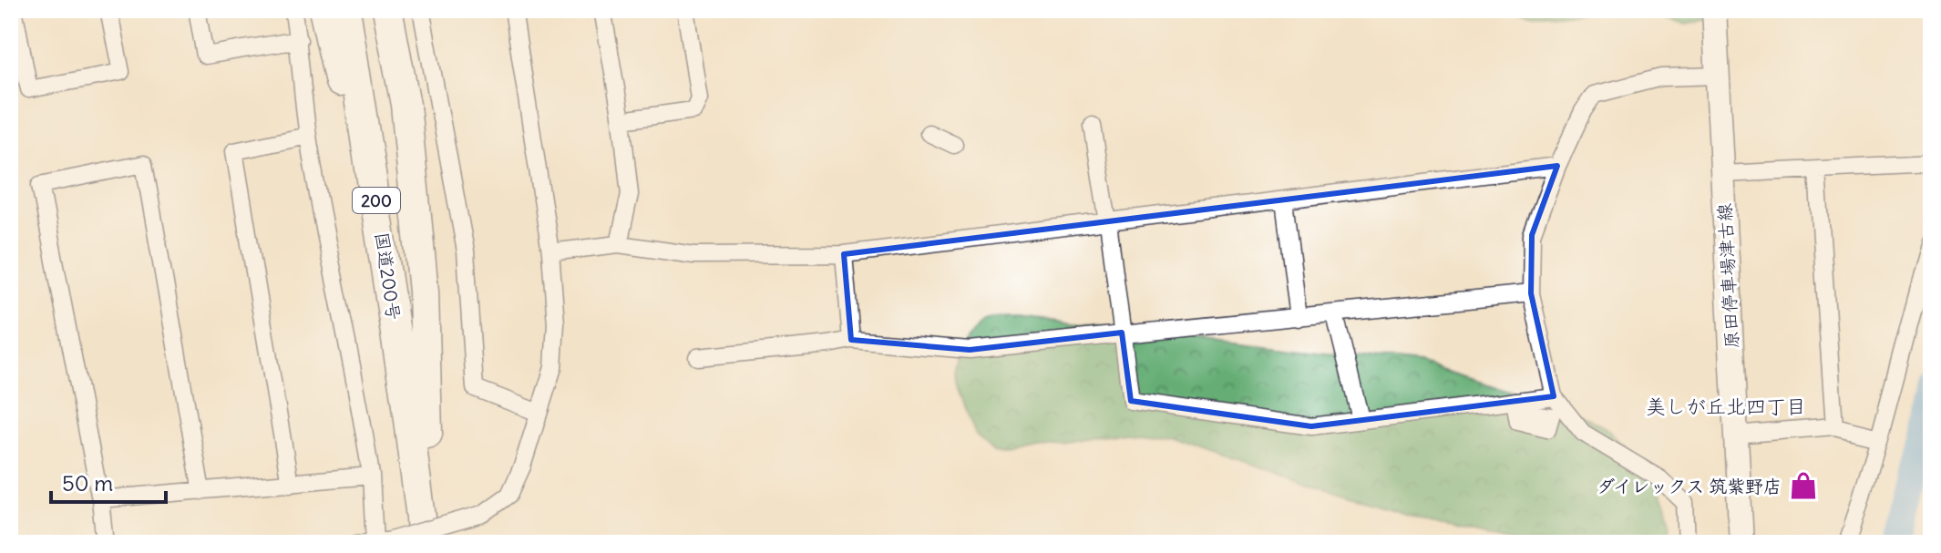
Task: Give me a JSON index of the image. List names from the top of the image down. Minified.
{"streets":{"highway":["200","国道200号"],"main road":["原田停車場津古線"]},"districts":["美しが丘北四丁目"],"places":{"shop":["ダイレックス 筑紫野店"]},"scale_bar":"50 m"}
